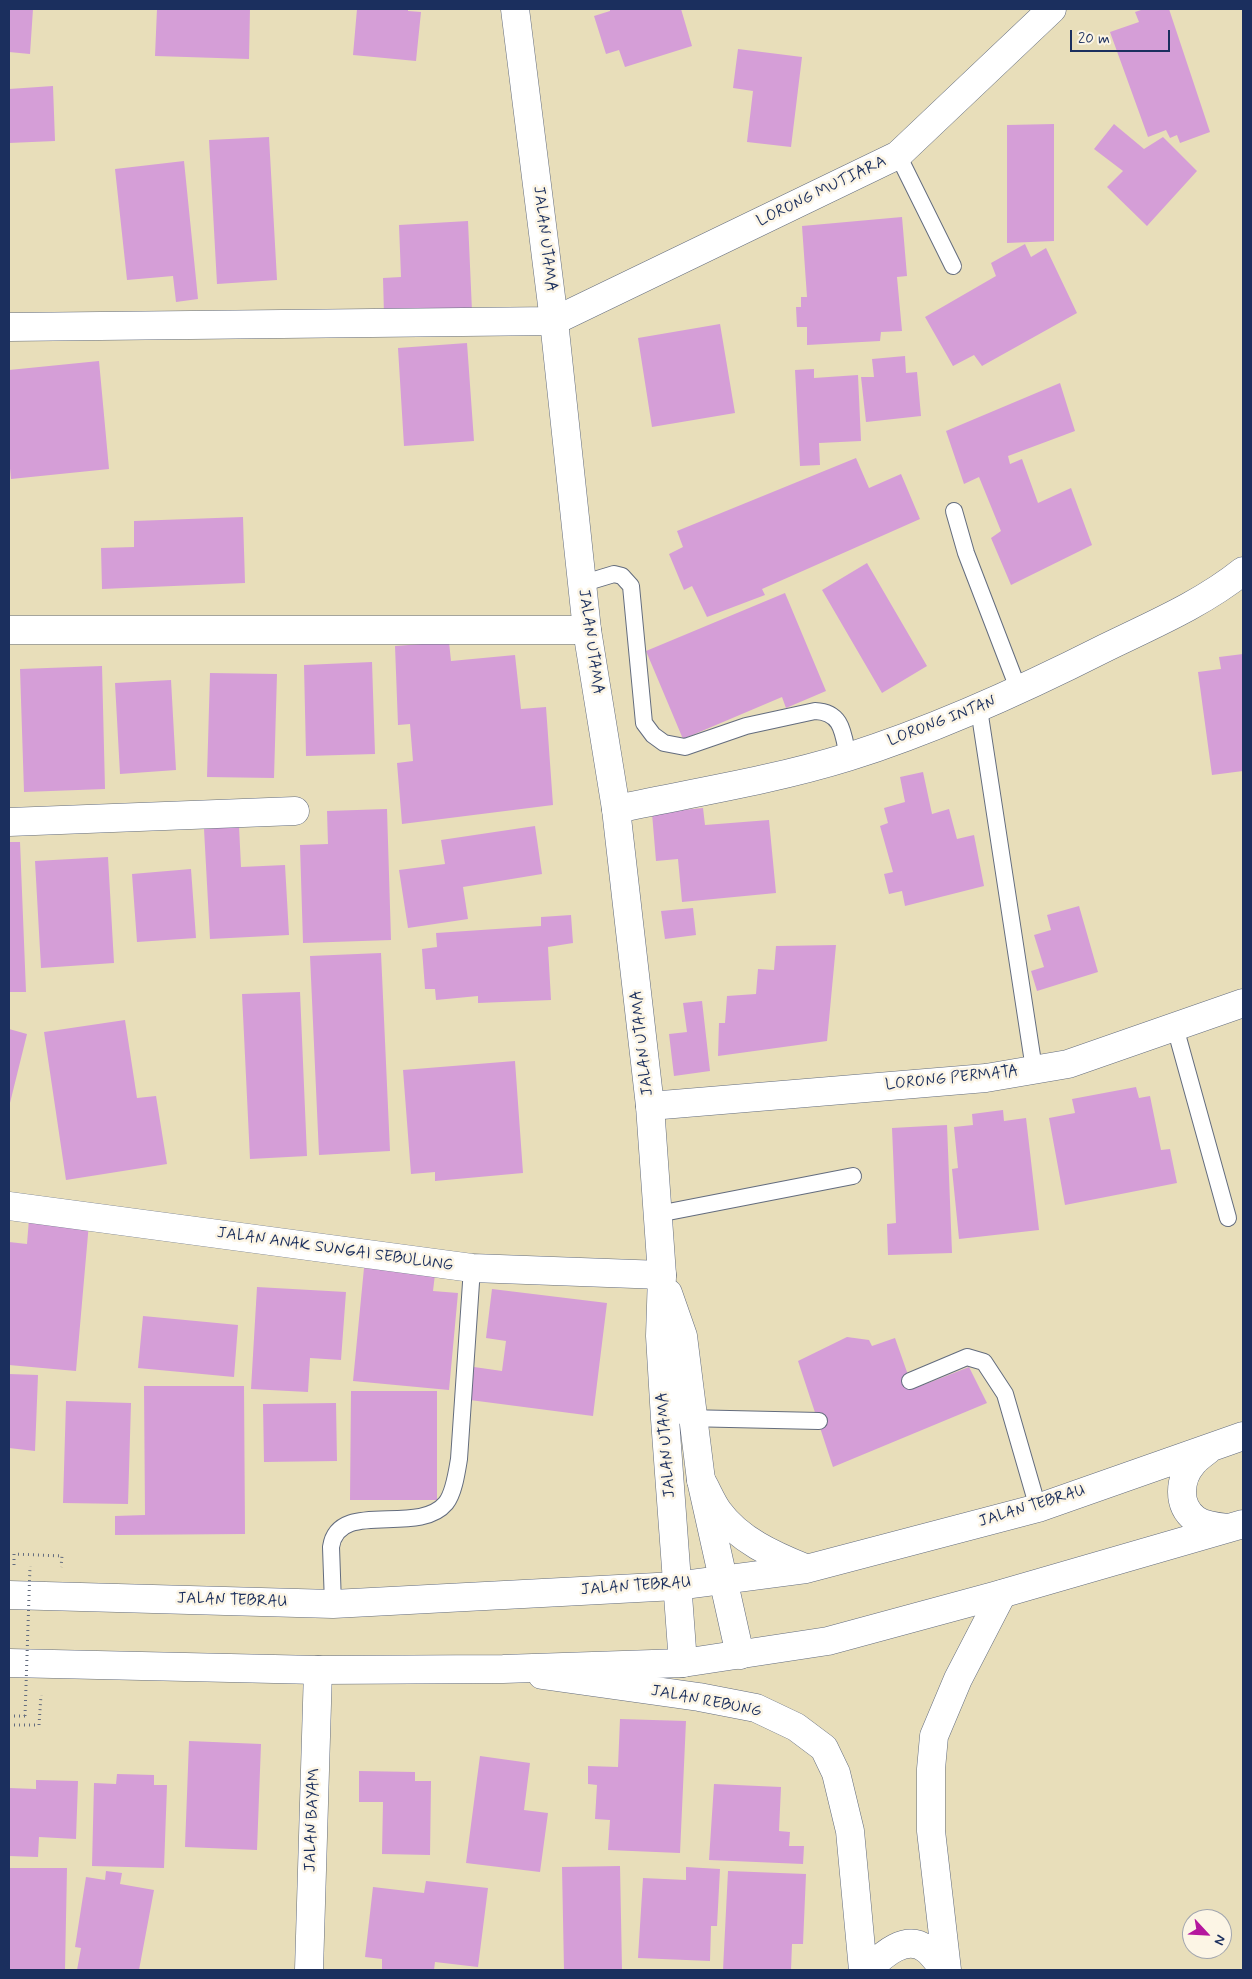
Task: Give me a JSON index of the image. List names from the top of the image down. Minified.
{"streets":{"main road":["LORONG MUTIARA","JALAN UTAMA","LORONG INTAN","LORONG PERMATA","JALAN ANAK SUNGAI SEBULUNG","JALAN TEBRAU","JALAN REBUNG","JALAN BAYAM"]},"crossings":[["LORONG MUTIARA","JALAN UTAMA"],["JALAN UTAMA","LORONG INTAN"],["JALAN UTAMA","LORONG PERMATA"],["JALAN UTAMA","JALAN ANAK SUNGAI SEBULUNG"],["JALAN UTAMA","JALAN TEBRAU"]],"scale_bar":"20 m","north":"bottom right"}
